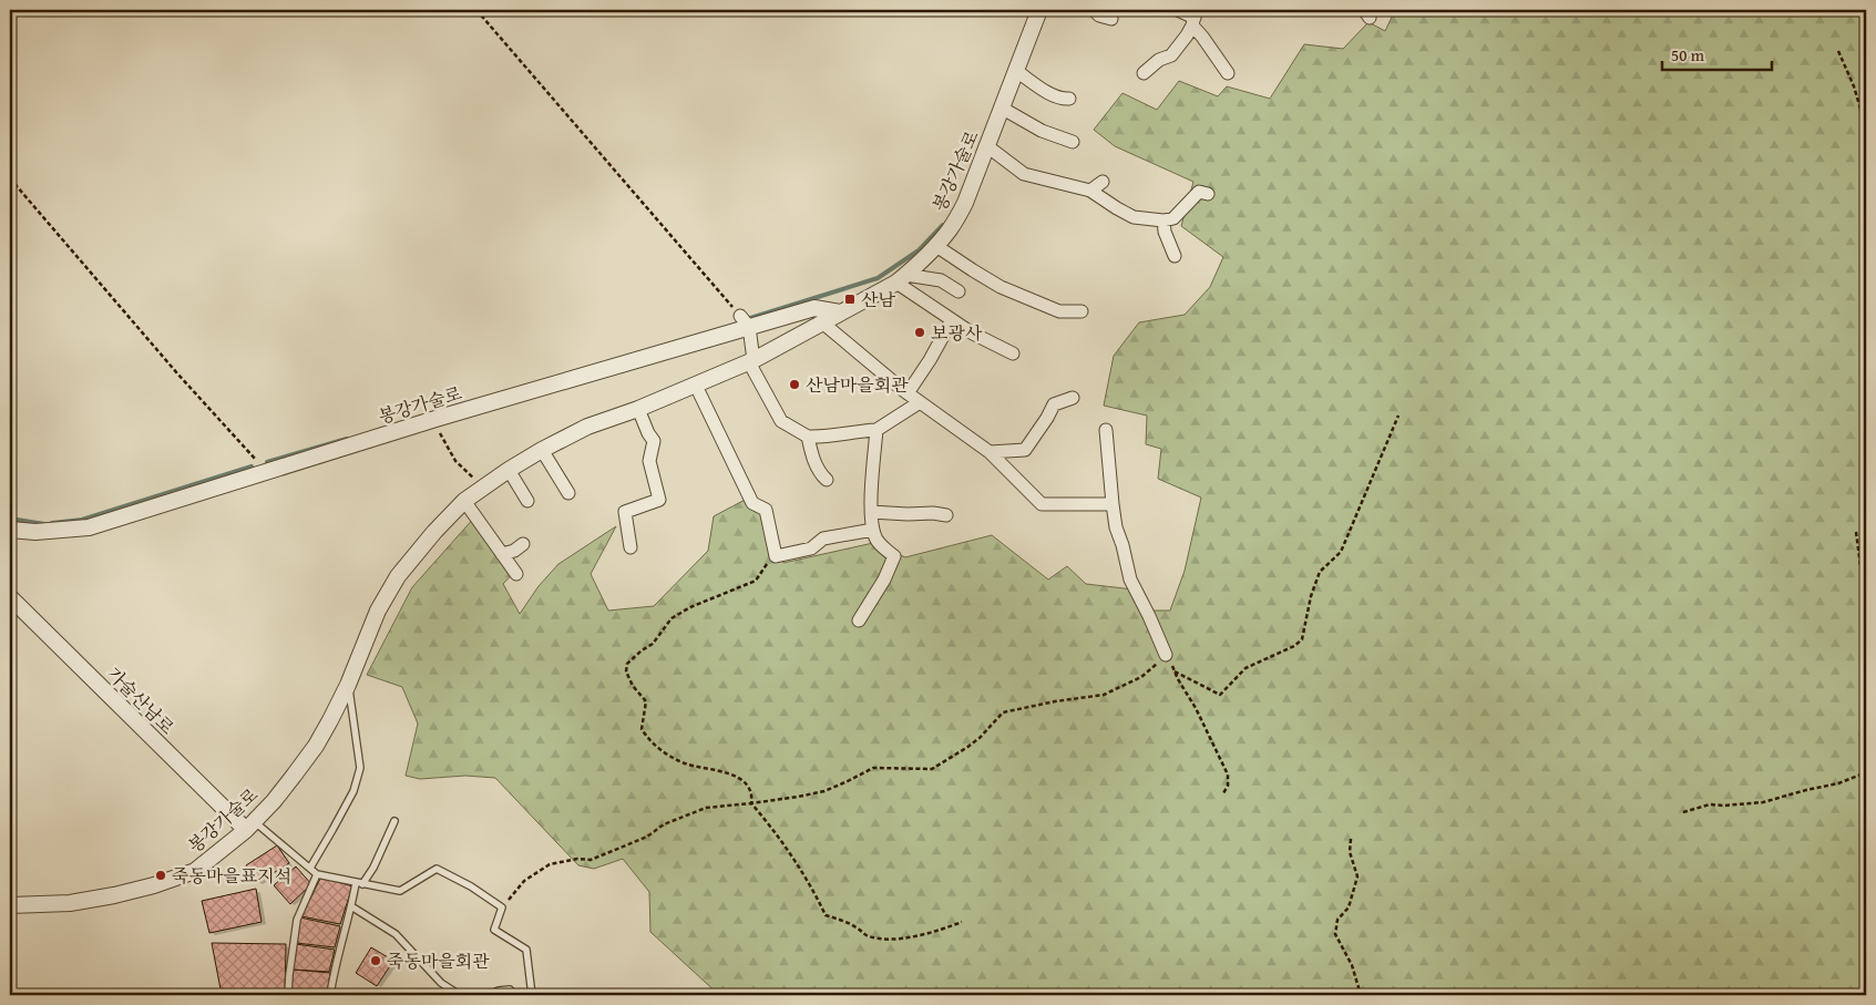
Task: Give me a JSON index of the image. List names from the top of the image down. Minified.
{"streets":{"street":["봉강가술로","가술산남로"]},"crossings":[["봉강가술로","가술산남로"]],"places":{"transit":["산남"],"other":["보광사","산남마을회관","죽동마을표지석","죽동마을회관"]},"scale_bar":"50 m"}
